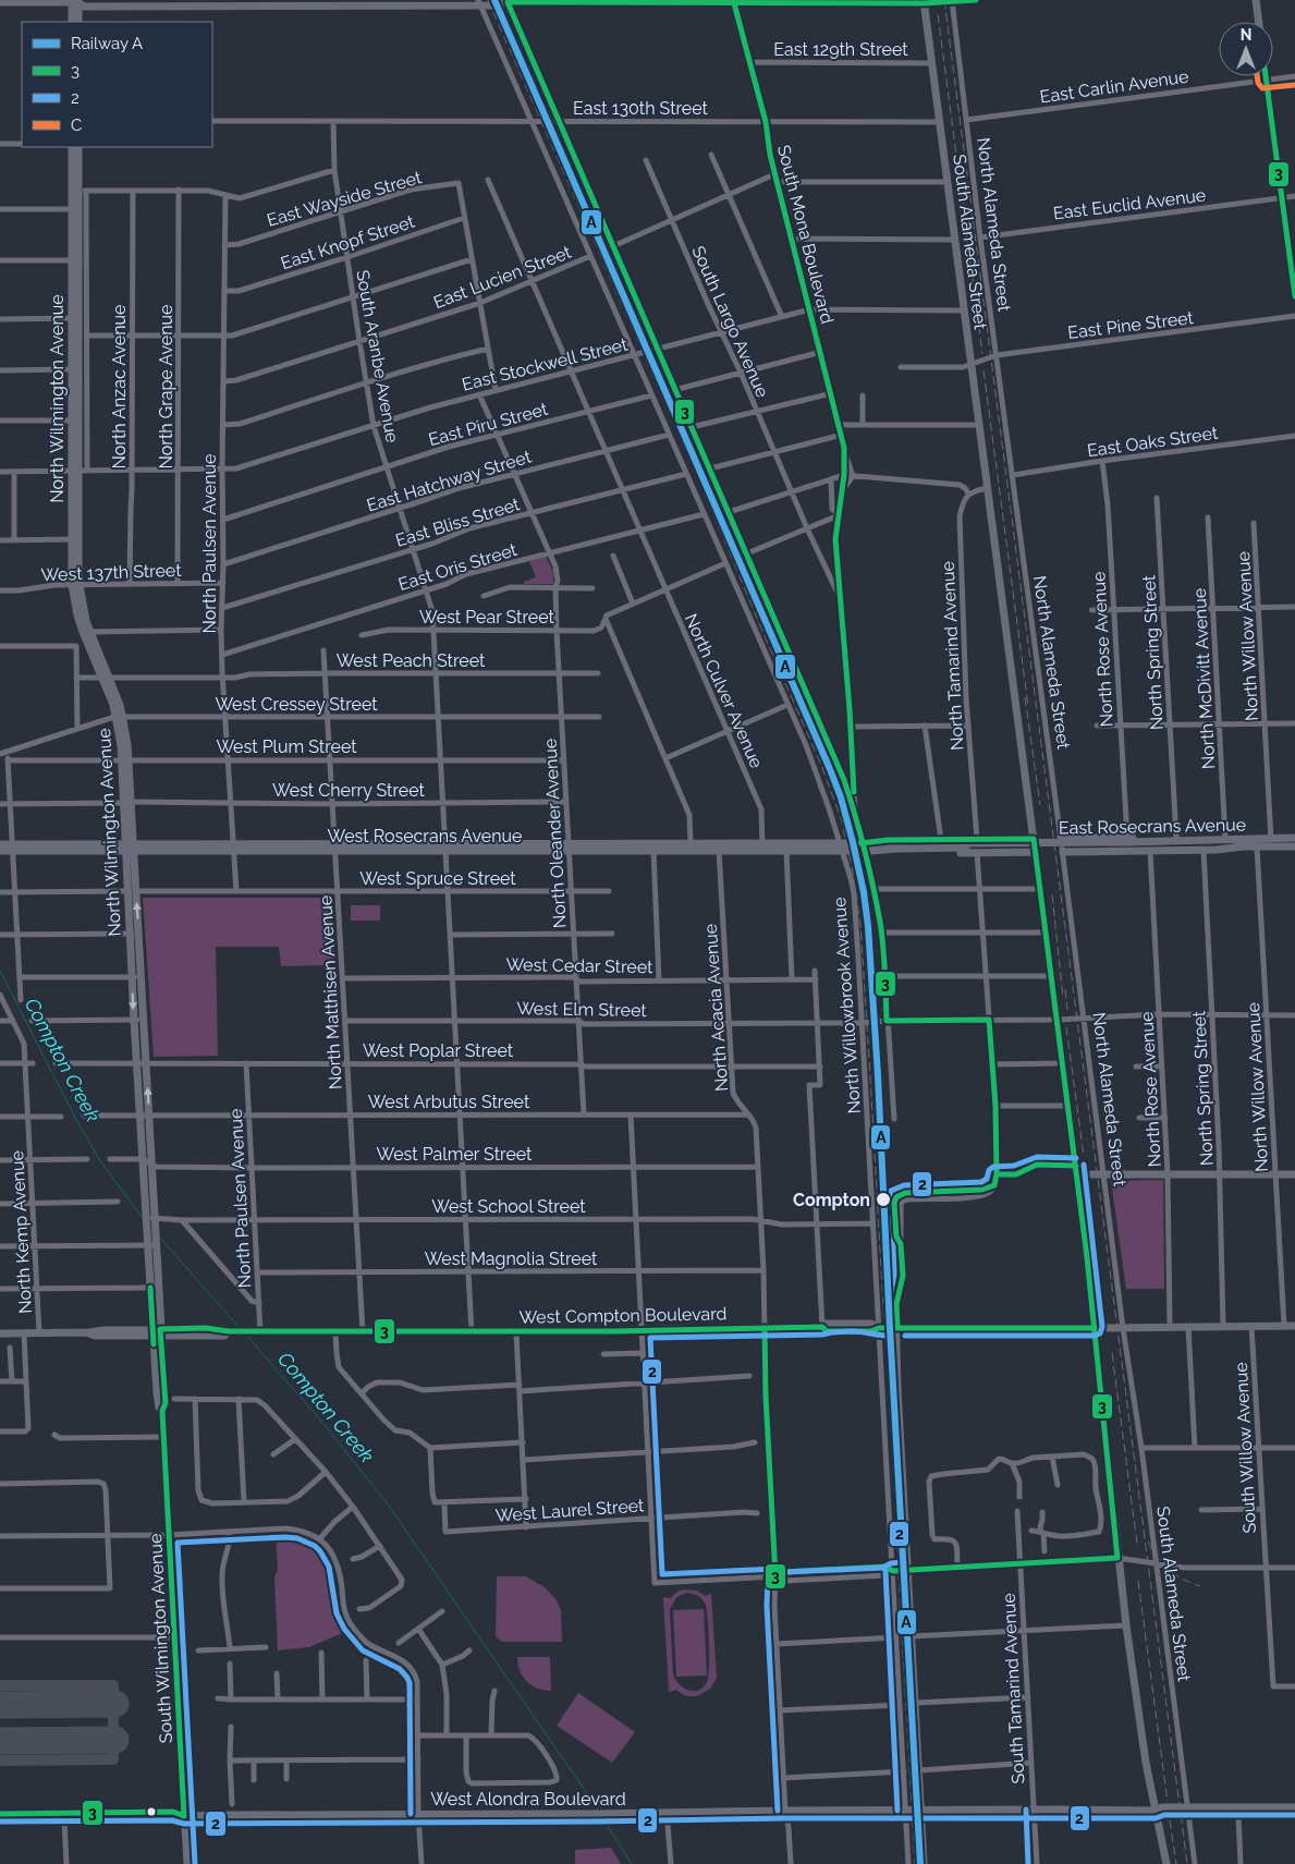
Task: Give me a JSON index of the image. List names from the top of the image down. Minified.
{"streets":{"main road":["South Alameda Street","North Wilmington Avenue","East Rosecrans Avenue","West Rosecrans Avenue","West Compton Boulevard","South Wilmington Avenue","West Alondra Boulevard"],"street":["East 129th Street","East Carlin Avenue","East 130th Street","East Wayside Street","East Euclid Avenue","North Alameda Street","South Mona Boulevard","East Knopf Street","East Lucien Street","South Largo Avenue","East Pine Street","South Aranbe Avenue","East Stockwell Street","North Anzac Avenue","North Grape Avenue","East Piru Street","East Oaks Street","East Hatchway Street","East Bliss Street","North Paulsen Avenue","East Oris Street","West 137th Street","West Pear Street","North Willow Avenue","North Rose Avenue","North Spring Street","North Tamarind Avenue","West Peach Street","North McDivitt Avenue","North Culver Avenue","West Cressey Street","West Plum Street","West Cherry Street","North Oleander Avenue","West Spruce Street","West Cedar Street","North Matthisen Avenue","North Willowbrook Avenue","North Acacia Avenue","West Elm Street","West Poplar Street","West Arbutus Street","West Palmer Street","West School Street","North Kemp Avenue","West Magnolia Street","South Willow Avenue","West Laurel Street","South Tamarind Avenue"]},"crossings":[["East 129th Street","South Mona Boulevard"],["East 129th Street","South Alameda Street"],["East Carlin Avenue","North Alameda Street"],["East 130th Street","South Mona Boulevard"],["East 130th Street","South Alameda Street"],["East 130th Street","South Aranbe Avenue"],["East 130th Street","North Willowbrook Avenue"],["East Wayside Street","East Knopf Street"],["East Wayside Street","South Aranbe Avenue"],["East Wayside Street","North Paulsen Avenue"],["East Euclid Avenue","North Alameda Street"],["North Alameda Street","South Alameda Street"],["North Alameda Street","East Pine Street"],["North Alameda Street","East Oaks Street"],["North Alameda Street","West Elm Street"],["South Mona Boulevard","South Largo Avenue"],["South Mona Boulevard","East Stockwell Street"],["South Mona Boulevard","North Willowbrook Avenue"],["East Knopf Street","South Aranbe Avenue"],["East Knopf Street","North Paulsen Avenue"],["South Alameda Street","East Pine Street"],["South Alameda Street","East Stockwell Street"],["South Alameda Street","West Alondra Boulevard"],["East Lucien Street","South Aranbe Avenue"],["East Lucien Street","North Paulsen Avenue"],["East Lucien Street","North Culver Avenue"],["East Lucien Street","North Willowbrook Avenue"],["South Largo Avenue","East Stockwell Street"],["South Aranbe Avenue","East Stockwell Street"],["South Aranbe Avenue","East Piru Street"],["South Aranbe Avenue","East Hatchway Street"],["South Aranbe Avenue","East Bliss Street"],["South Aranbe Avenue","East Oris Street"],["South Aranbe Avenue","West Pear Street"],["South Aranbe Avenue","West Peach Street"],["South Aranbe Avenue","West Cressey Street"],["South Aranbe Avenue","West Plum Street"],["South Aranbe Avenue","West Cherry Street"],["South Aranbe Avenue","West Rosecrans Avenue"],["South Aranbe Avenue","West Spruce Street"],["East Stockwell Street","North Anzac Avenue"],["East Stockwell Street","North Grape Avenue"],["East Stockwell Street","North Wilmington Avenue"],["East Stockwell Street","North Paulsen Avenue"],["East Stockwell Street","North Culver Avenue"],["East Stockwell Street","North Oleander Avenue"],["East Stockwell Street","North Willowbrook Avenue"],["North Anzac Avenue","West 137th Street"],["North Grape Avenue","West 137th Street"],["North Wilmington Avenue","West 137th Street"],["North Wilmington Avenue","West Peach Street"],["North Wilmington Avenue","West Cressey Street"],["North Wilmington Avenue","West Plum Street"],["North Wilmington Avenue","West Cherry Street"],["North Wilmington Avenue","West Rosecrans Avenue"],["North Wilmington Avenue","West Spruce Street"],["North Wilmington Avenue","West Poplar Street"],["North Wilmington Avenue","West Arbutus Street"],["North Wilmington Avenue","West Palmer Street"],["North Wilmington Avenue","West School Street"],["North Wilmington Avenue","West Compton Boulevard"],["North Wilmington Avenue","South Wilmington Avenue"],["East Piru Street","North Paulsen Avenue"],["East Piru Street","North Culver Avenue"],["East Piru Street","North Oleander Avenue"],["East Piru Street","North Willowbrook Avenue"],["East Oaks Street","North Rose Avenue"],["East Hatchway Street","North Paulsen Avenue"],["East Hatchway Street","North Culver Avenue"],["East Hatchway Street","North Oleander Avenue"],["East Hatchway Street","North Willowbrook Avenue"],["East Bliss Street","North Paulsen Avenue"],["East Bliss Street","North Culver Avenue"],["East Bliss Street","North Oleander Avenue"],["East Bliss Street","North Willowbrook Avenue"],["North Paulsen Avenue","East Oris Street"],["North Paulsen Avenue","West 137th Street"],["North Paulsen Avenue","West Peach Street"],["North Paulsen Avenue","West Cressey Street"],["North Paulsen Avenue","West Plum Street"],["North Paulsen Avenue","West Cherry Street"],["North Paulsen Avenue","West Rosecrans Avenue"],["North Paulsen Avenue","West Spruce Street"],["North Paulsen Avenue","West Poplar Street"],["North Paulsen Avenue","West Arbutus Street"],["North Paulsen Avenue","West Palmer Street"],["North Paulsen Avenue","West School Street"],["North Paulsen Avenue","West Magnolia Street"],["North Paulsen Avenue","West Compton Boulevard"],["East Oris Street","North Culver Avenue"],["East Oris Street","North Oleander Avenue"],["East Oris Street","North Willowbrook Avenue"],["West Pear Street","North Oleander Avenue"],["North Willow Avenue","East Rosecrans Avenue"],["North Willow Avenue","West Elm Street"],["North Rose Avenue","East Rosecrans Avenue"],["North Rose Avenue","West Elm Street"],["North Spring Street","West Elm Street"],["West Peach Street","North Oleander Avenue"],["West Peach Street","North Matthisen Avenue"],["North McDivitt Avenue","East Rosecrans Avenue"],["North Culver Avenue","West Rosecrans Avenue"],["West Cressey Street","North Oleander Avenue"],["West Cressey Street","North Matthisen Avenue"],["West Plum Street","North Oleander Avenue"],["West Plum Street","North Matthisen Avenue"],["West Cherry Street","North Oleander Avenue"],["West Cherry Street","North Matthisen Avenue"],["East Rosecrans Avenue","West Rosecrans Avenue"],["East Rosecrans Avenue","North Willowbrook Avenue"],["North Oleander Avenue","West Rosecrans Avenue"],["North Oleander Avenue","West Spruce Street"],["North Oleander Avenue","West Cedar Street"],["North Oleander Avenue","West Elm Street"],["North Oleander Avenue","West Poplar Street"],["North Oleander Avenue","West Arbutus Street"],["West Rosecrans Avenue","North Matthisen Avenue"],["West Rosecrans Avenue","North Willowbrook Avenue"],["West Rosecrans Avenue","North Acacia Avenue"],["West Spruce Street","North Matthisen Avenue"],["West Cedar Street","North Matthisen Avenue"],["West Cedar Street","North Acacia Avenue"],["North Matthisen Avenue","West Elm Street"],["North Matthisen Avenue","West Poplar Street"],["North Matthisen Avenue","West Arbutus Street"],["North Matthisen Avenue","West Palmer Street"],["North Matthisen Avenue","West School Street"],["North Matthisen Avenue","West Magnolia Street"],["North Matthisen Avenue","West Compton Boulevard"],["North Willowbrook Avenue","West Elm Street"],["North Willowbrook Avenue","West School Street"],["North Willowbrook Avenue","West Compton Boulevard"],["North Willowbrook Avenue","West Alondra Boulevard"],["North Acacia Avenue","West Elm Street"],["North Acacia Avenue","West Poplar Street"],["North Acacia Avenue","West Arbutus Street"],["North Acacia Avenue","West Palmer Street"],["North Acacia Avenue","West School Street"],["North Acacia Avenue","West Magnolia Street"],["North Acacia Avenue","West Compton Boulevard"],["North Acacia Avenue","West Alondra Boulevard"],["North Kemp Avenue","West Compton Boulevard"],["West Compton Boulevard","South Wilmington Avenue"],["South Wilmington Avenue","West Alondra Boulevard"],["South Tamarind Avenue","West Alondra Boulevard"]],"water":["Compton Creek"],"places":["Compton"],"lines":["rail line A","transit line 3","transit line C","transit line 2"],"legend":["Railway A","3","2","C"],"north":"top"}
